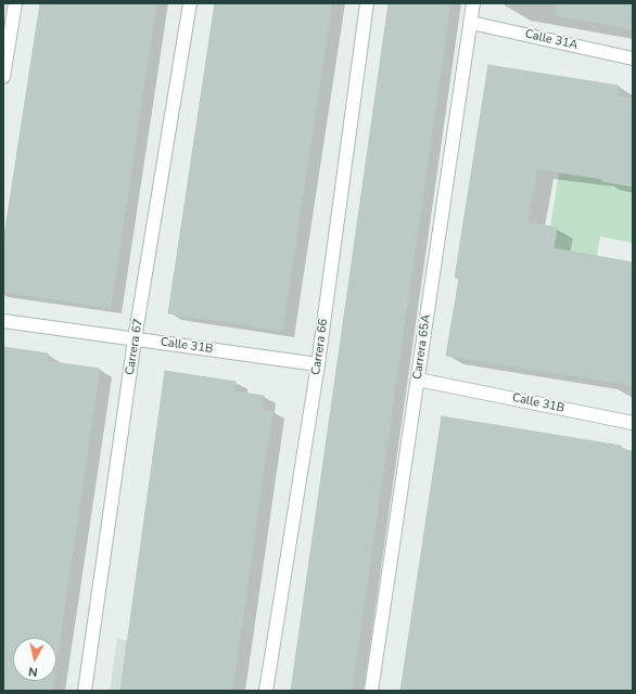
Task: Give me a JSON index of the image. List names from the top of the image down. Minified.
{"streets":{"street":["Calle 31A","Calle 31B","Carrera 67","Carrera 66","Carrera 65A"]},"crossings":[["Calle 31A","Carrera 65A"],["Calle 31B","Carrera 67"],["Calle 31B","Carrera 66"],["Calle 31B","Carrera 65A"]],"north":"bottom"}
